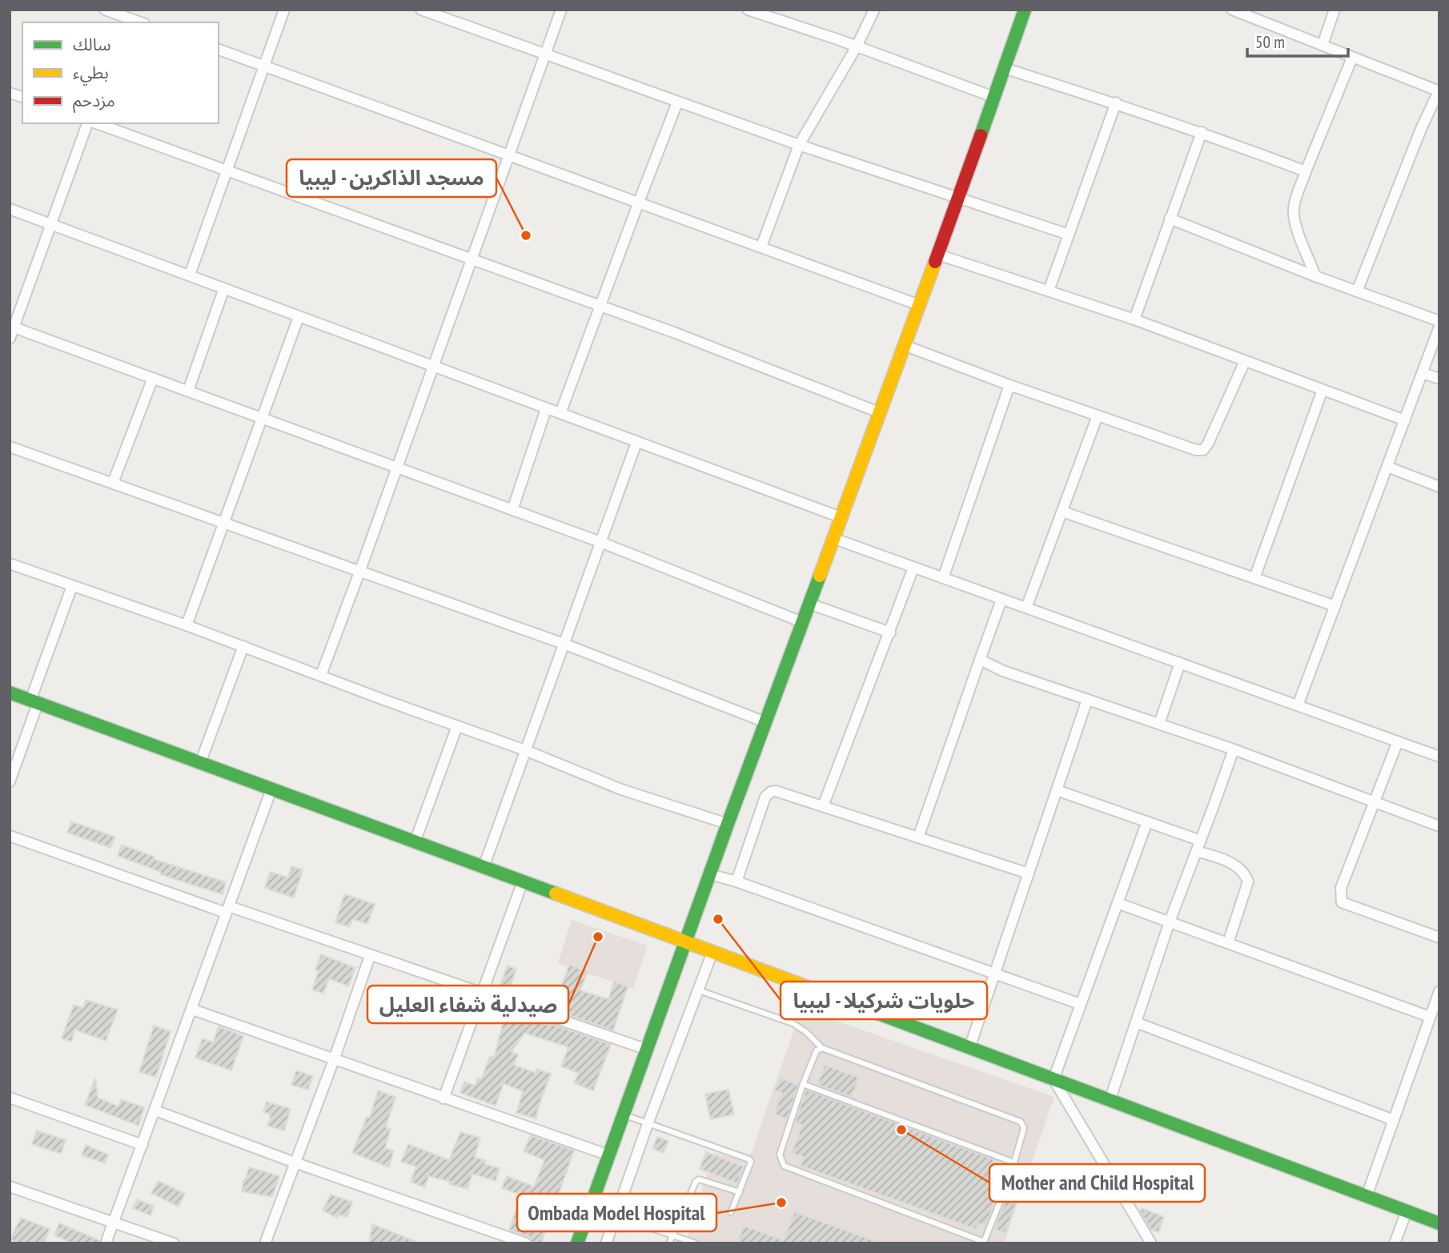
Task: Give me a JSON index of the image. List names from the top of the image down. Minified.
{"places":["مسجد الذاكرين - ليبيا","حلويات شركيلا - ليبيا","صيدلية شفاء العليل","Mother and Child Hospital","Ombada Model Hospital"],"legend":["سالك","بطيء","مزدحم"],"scale_bar":"50 m"}
